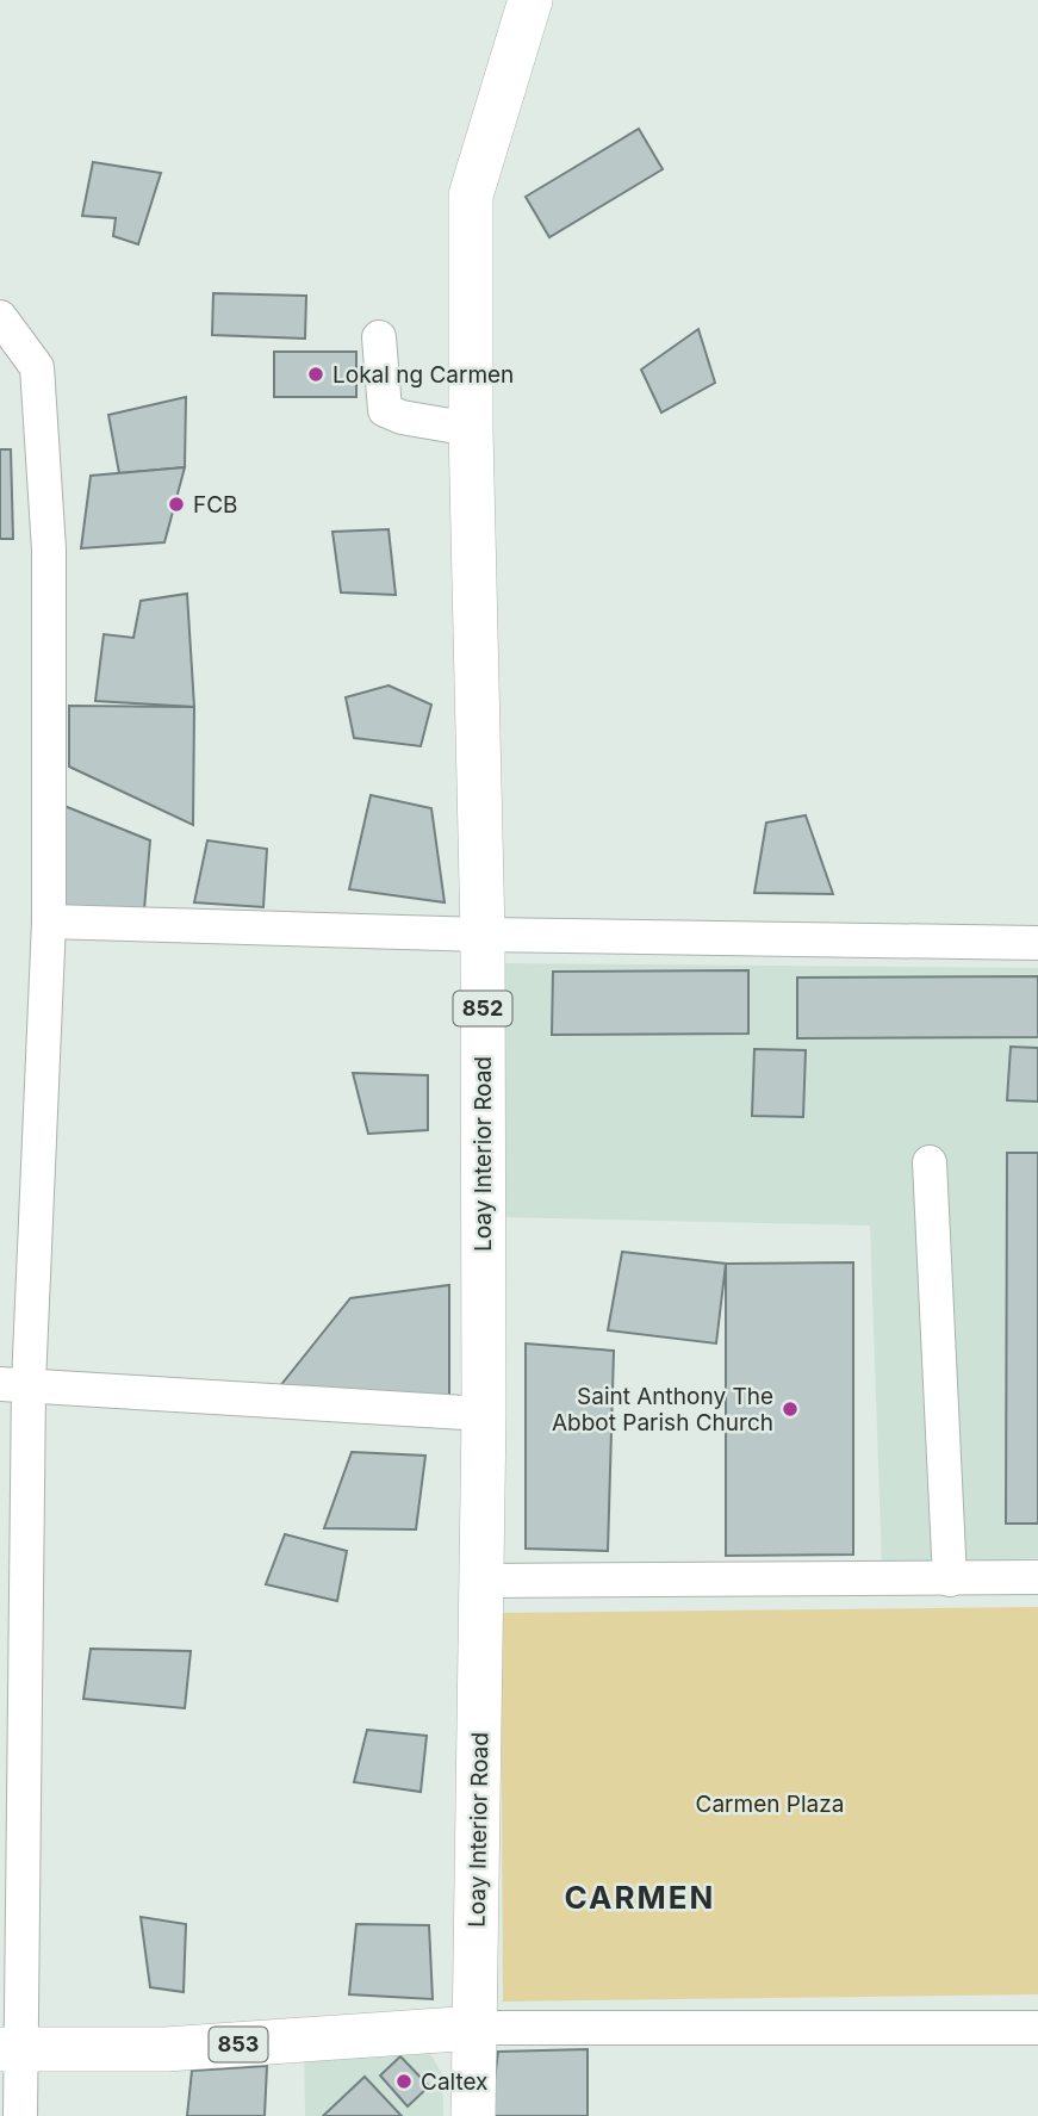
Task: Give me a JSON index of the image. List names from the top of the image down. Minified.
{"streets":{"main road":["852","Loay Interior Road","853"]},"crossings":[["Loay Interior Road","853"]],"districts":["CARMEN"],"parks":["Carmen Plaza"],"places":["Lokal ng Carmen","FCB","Saint Anthony The Abbot Parish Church","Caltex"]}
